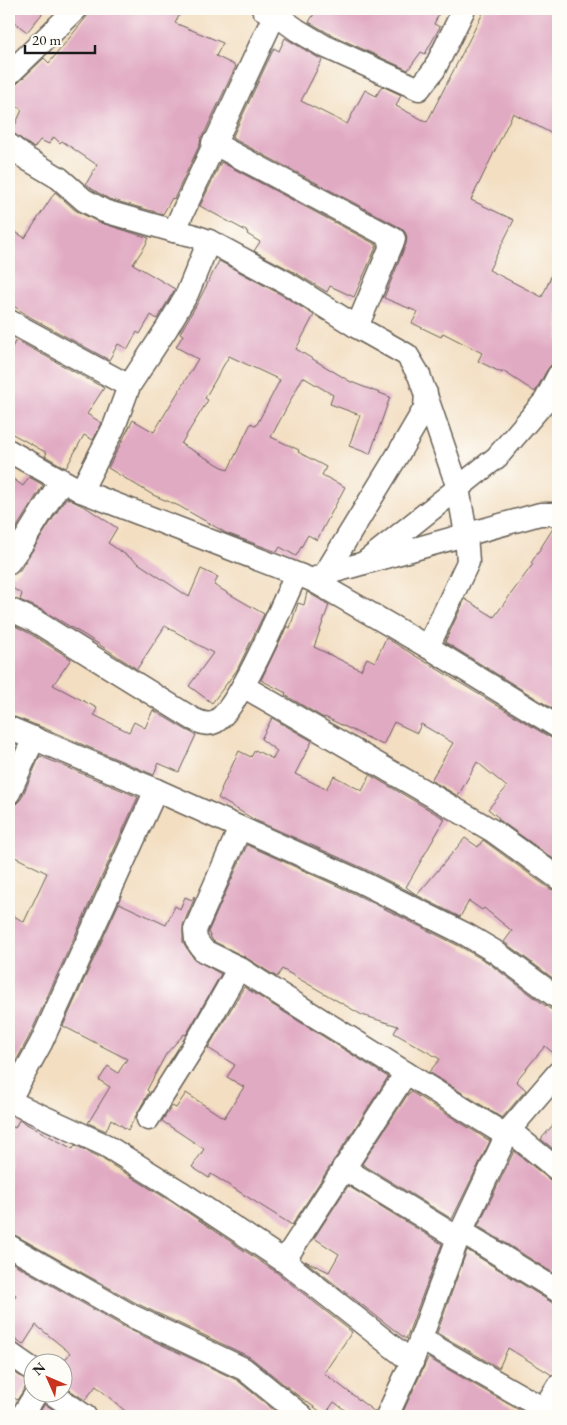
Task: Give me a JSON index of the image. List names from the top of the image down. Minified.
{"scale_bar":"20 m","north":"top left"}
